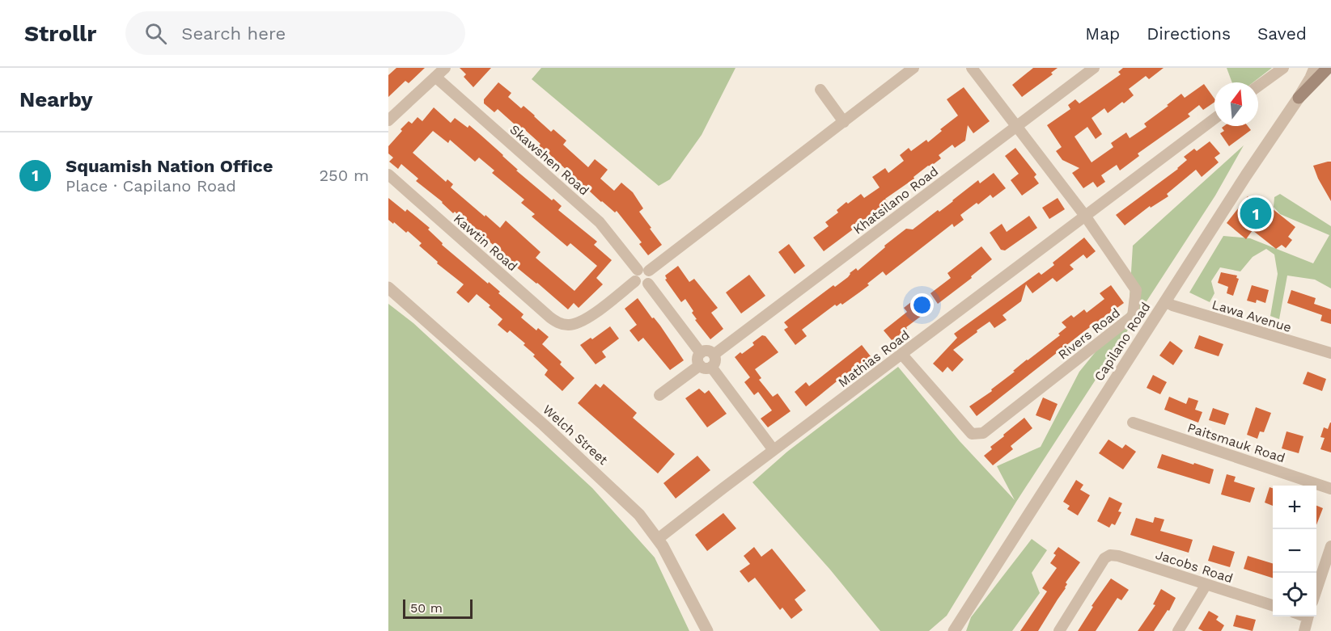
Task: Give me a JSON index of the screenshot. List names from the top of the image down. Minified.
{"streets":{"street":["Skawshen Road","Khatsilano Road","Kawtin Road","Lawa Avenue","Rivers Road","Capilano Road","Mathias Road","Welch Street","Paitsmauk Road","Jacobs Road"]},"crossings":[["Khatsilano Road","Rivers Road"],["Lawa Avenue","Capilano Road"],["Rivers Road","Mathias Road"],["Mathias Road","Welch Street"]],"scale_bar":"50 m","north":"top","page":{"header":"Strollr","search":"Search here","nav":["Map","Directions","Saved"],"heading":"Nearby","list":[{"mark":"1","name":"Squamish Nation Office","note":"Place · Capilano Road","value":"250 m"}],"pins":"1","map_buttons":["+","−"],"scale":"50 m"}}
